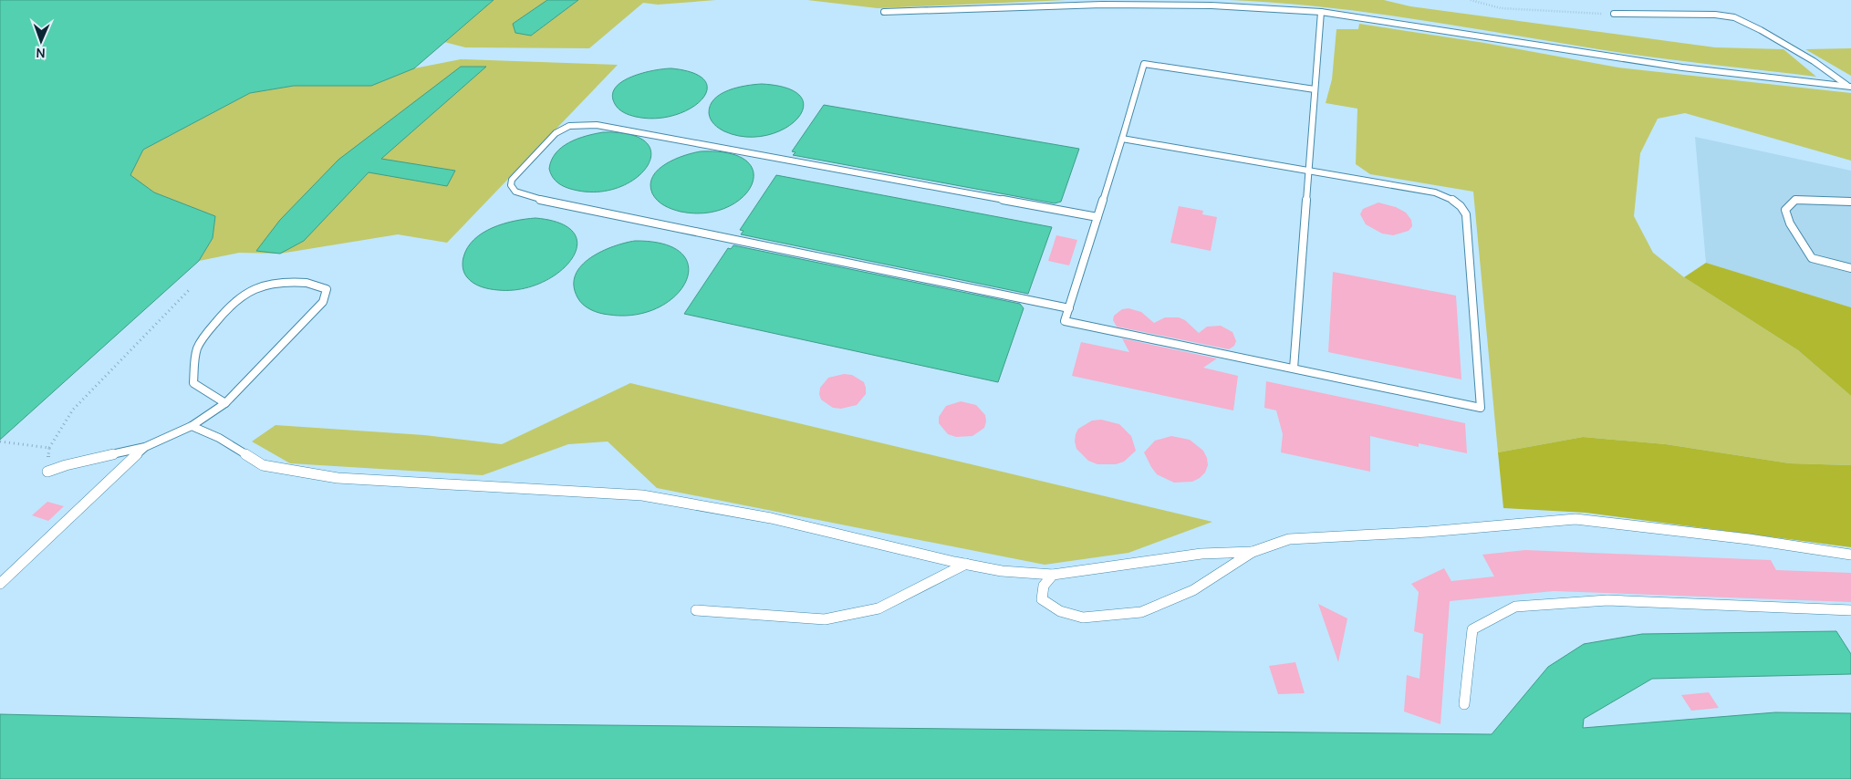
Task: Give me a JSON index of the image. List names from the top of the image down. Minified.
{"north":"bottom"}
